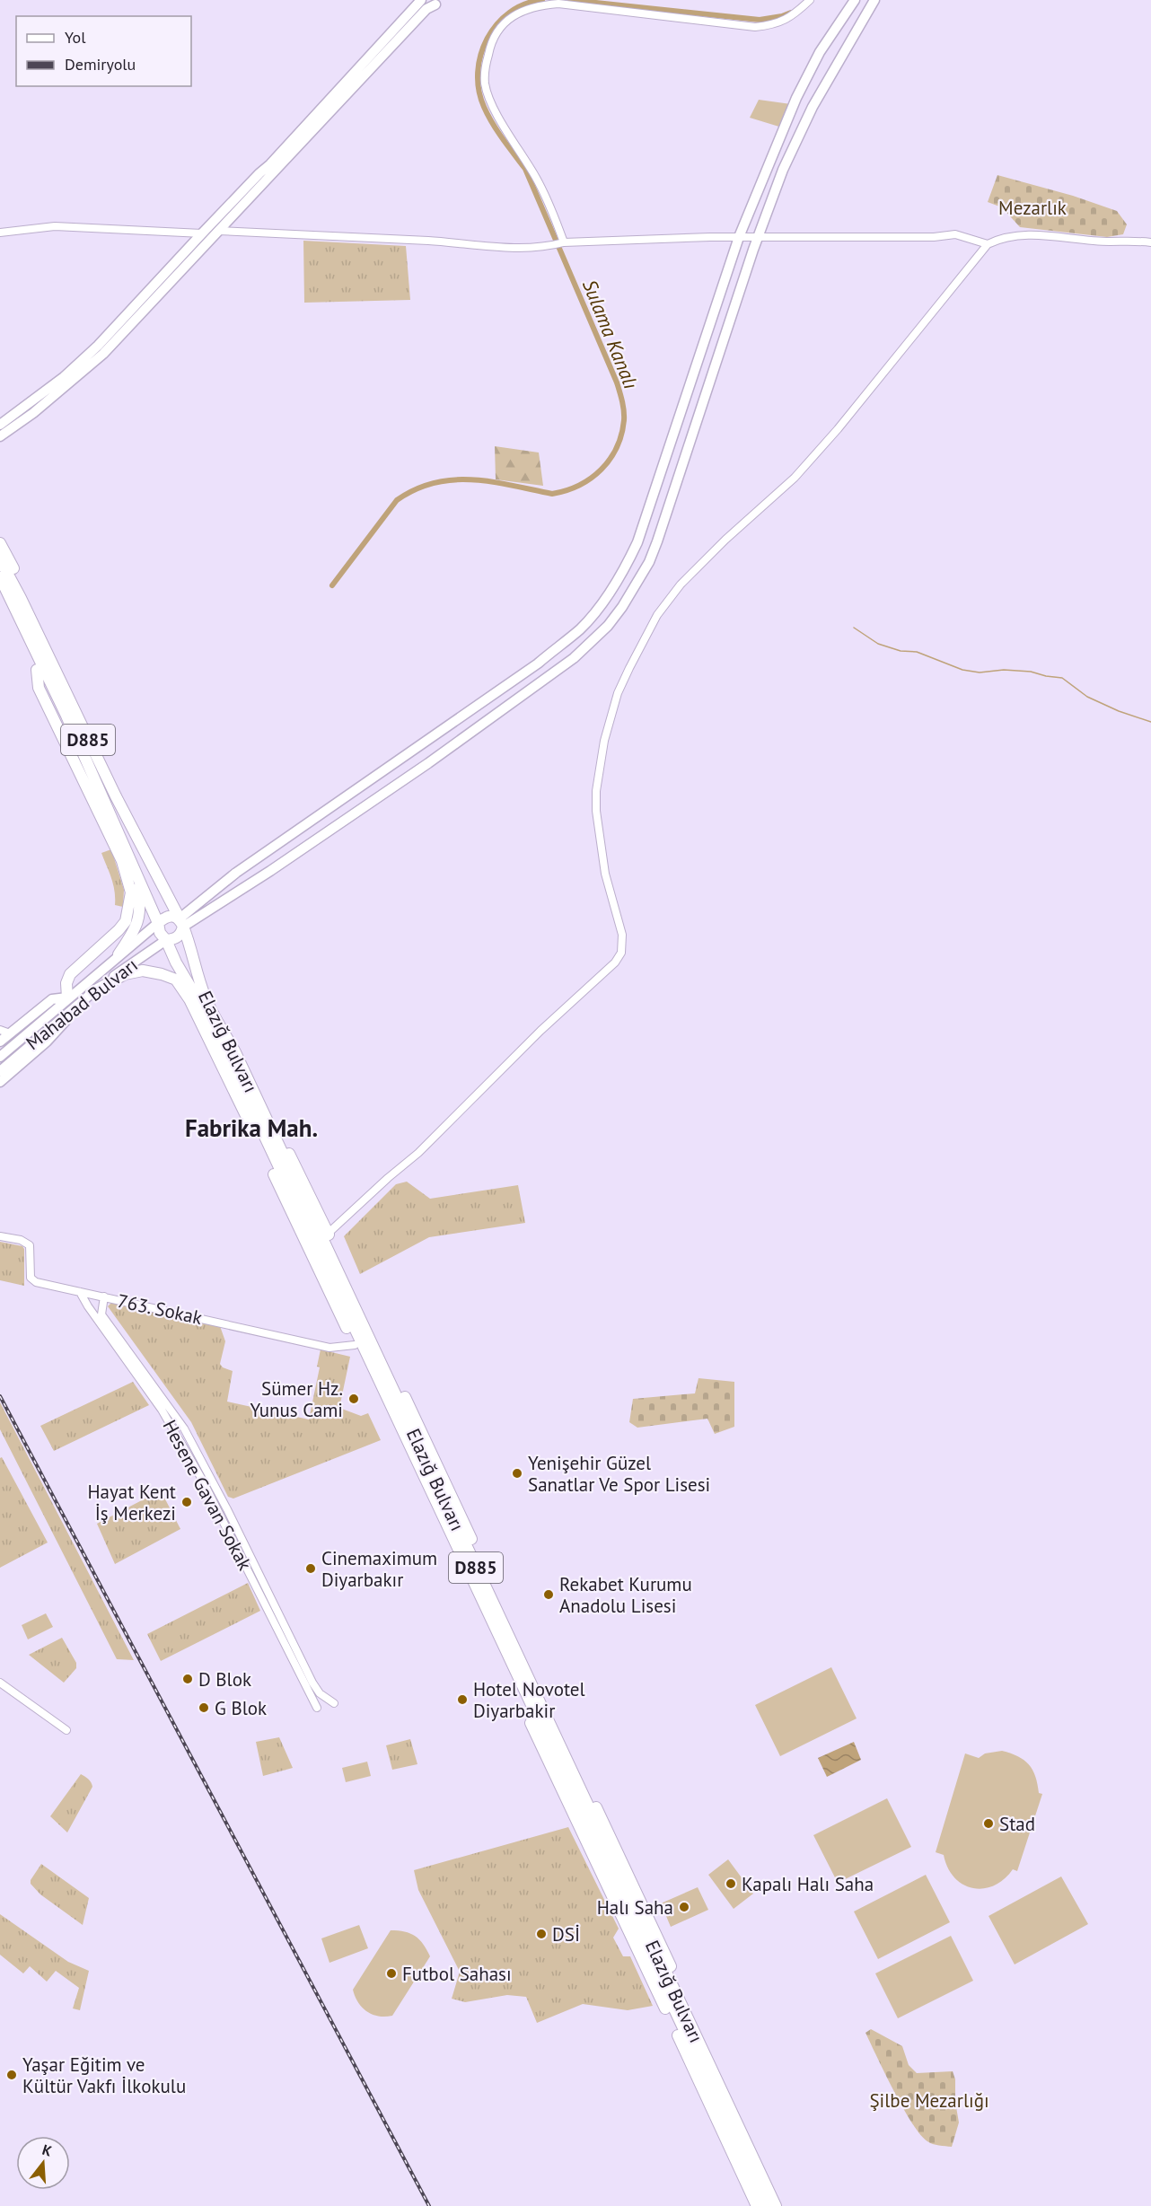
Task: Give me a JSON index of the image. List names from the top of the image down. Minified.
{"streets":{"highway":["D885","Elazığ Bulvarı"],"main road":["Mahabad Bulvarı"],"street":["763. Sokak","Hesene Gavan Sokak"]},"crossings":[["Mahabad Bulvarı","Elazığ Bulvarı"],["763. Sokak","Hesene Gavan Sokak"]],"districts":["Fabrika Mah."],"water":["Sulama Kanalı"],"parks":["Mezarlık","Şilbe Mezarlığı"],"places":["Sümer Hz. Yunus Cami","Yenişehir Güzel Sanatlar Ve Spor Lisesi","Hayat Kent İş Merkezi","Cinemaximum Diyarbakır","Rekabet Kurumu Anadolu Lisesi","D Blok","Hotel Novotel Diyarbakir","G Blok","Stad","Kapalı Halı Saha","Halı Saha","DSİ","Futbol Sahası","Yaşar Eğitim ve Kültür Vakfı İlkokulu"],"legend":["Yol","Demiryolu"],"north":"top"}
